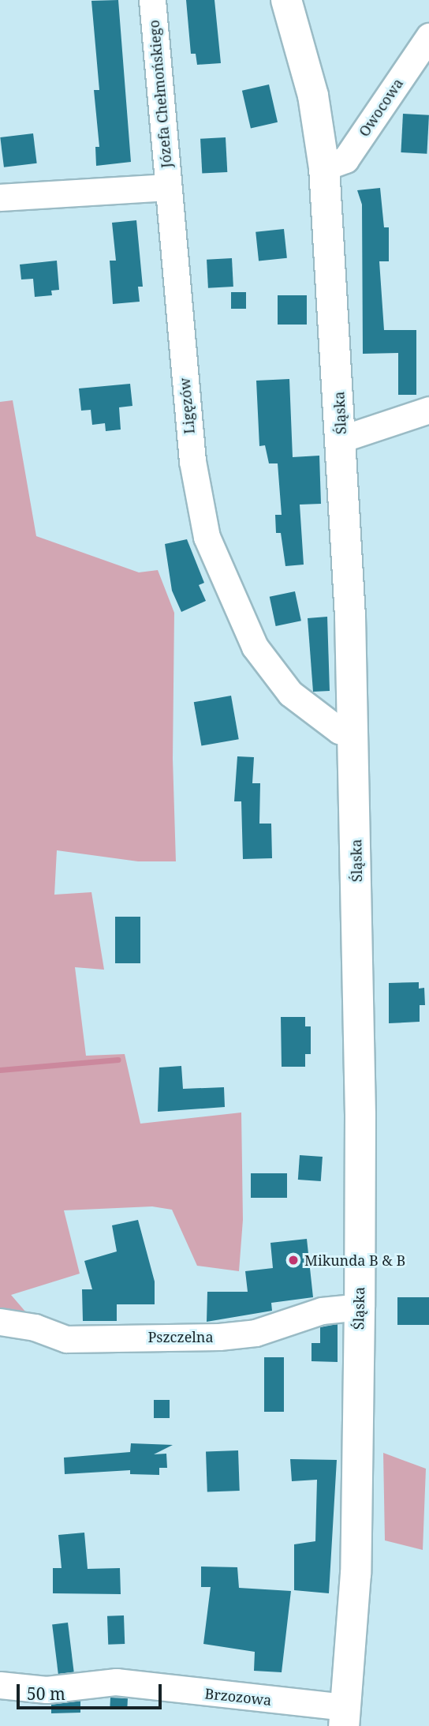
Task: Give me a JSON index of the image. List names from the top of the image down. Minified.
{"streets":{"main road":["Śląska"],"street":["Józefa Chełmońskiego","Owocowa","Ligęzów","Pszczelna","Brzozowa"]},"crossings":[["Józefa Chełmońskiego","Ligęzów"],["Owocowa","Śląska"],["Ligęzów","Śląska"],["Śląska","Pszczelna"],["Śląska","Brzozowa"]],"places":["Mikunda B & B"],"scale_bar":"50 m"}
